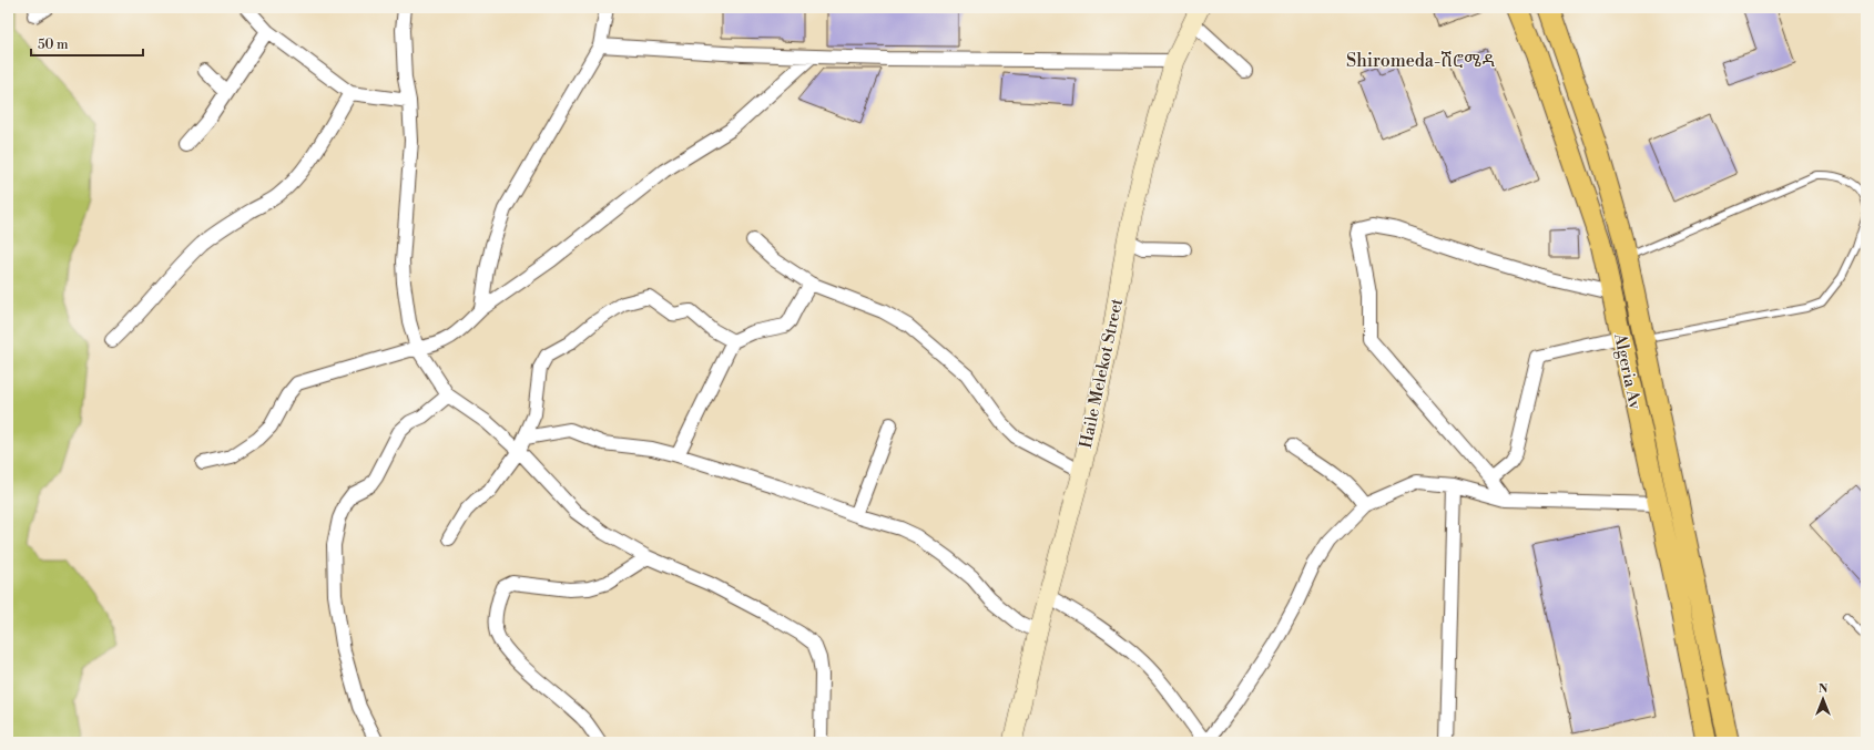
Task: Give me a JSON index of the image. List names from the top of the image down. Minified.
{"streets":{"main road":["Algeria Av","Haile Melekot Street"]},"districts":["Shiromeda-ሽሮሜዳ"],"scale_bar":"50 m","north":"top"}
